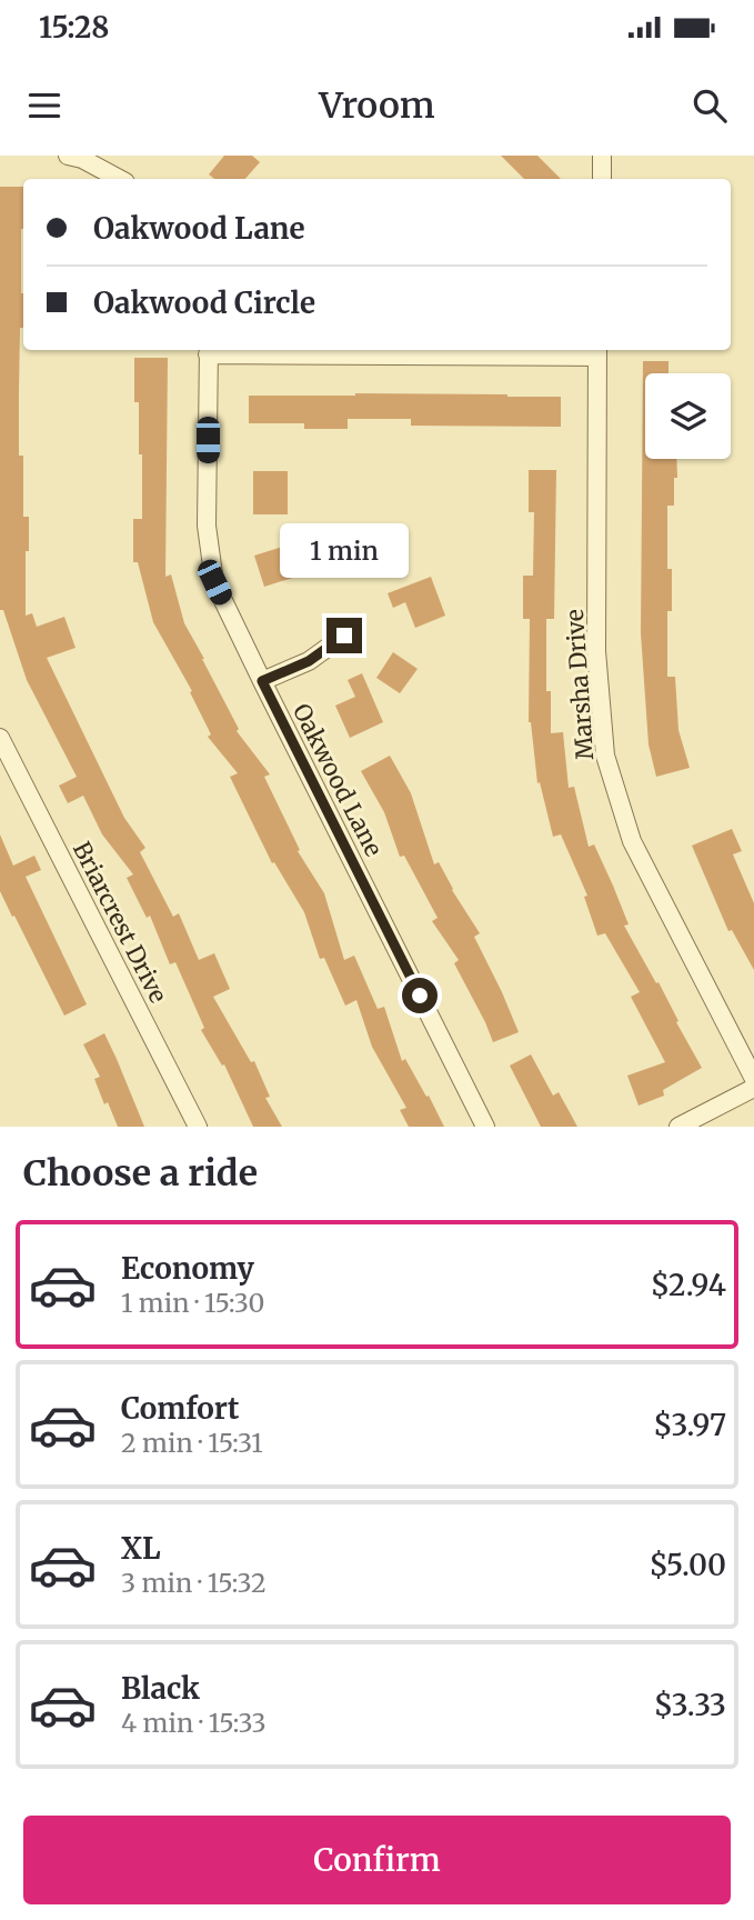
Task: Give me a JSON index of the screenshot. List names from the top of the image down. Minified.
{"streets":{"street":["Marsha Drive","Oakwood Lane","Briarcrest Drive"]},"page":{"status":"15:28","header":"Vroom","banner":["Oakwood Lane","Oakwood Circle"],"bubble":"1 min","heading":"Choose a ride","list":[{"name":"Economy","note":"1 min · 15:30","value":"$2.94"},{"name":"Comfort","note":"2 min · 15:31","value":"$3.97"},{"name":"XL","note":"3 min · 15:32","value":"$5.00"},{"name":"Black","note":"4 min · 15:33","value":"$3.33"}],"buttons":"Confirm"}}
